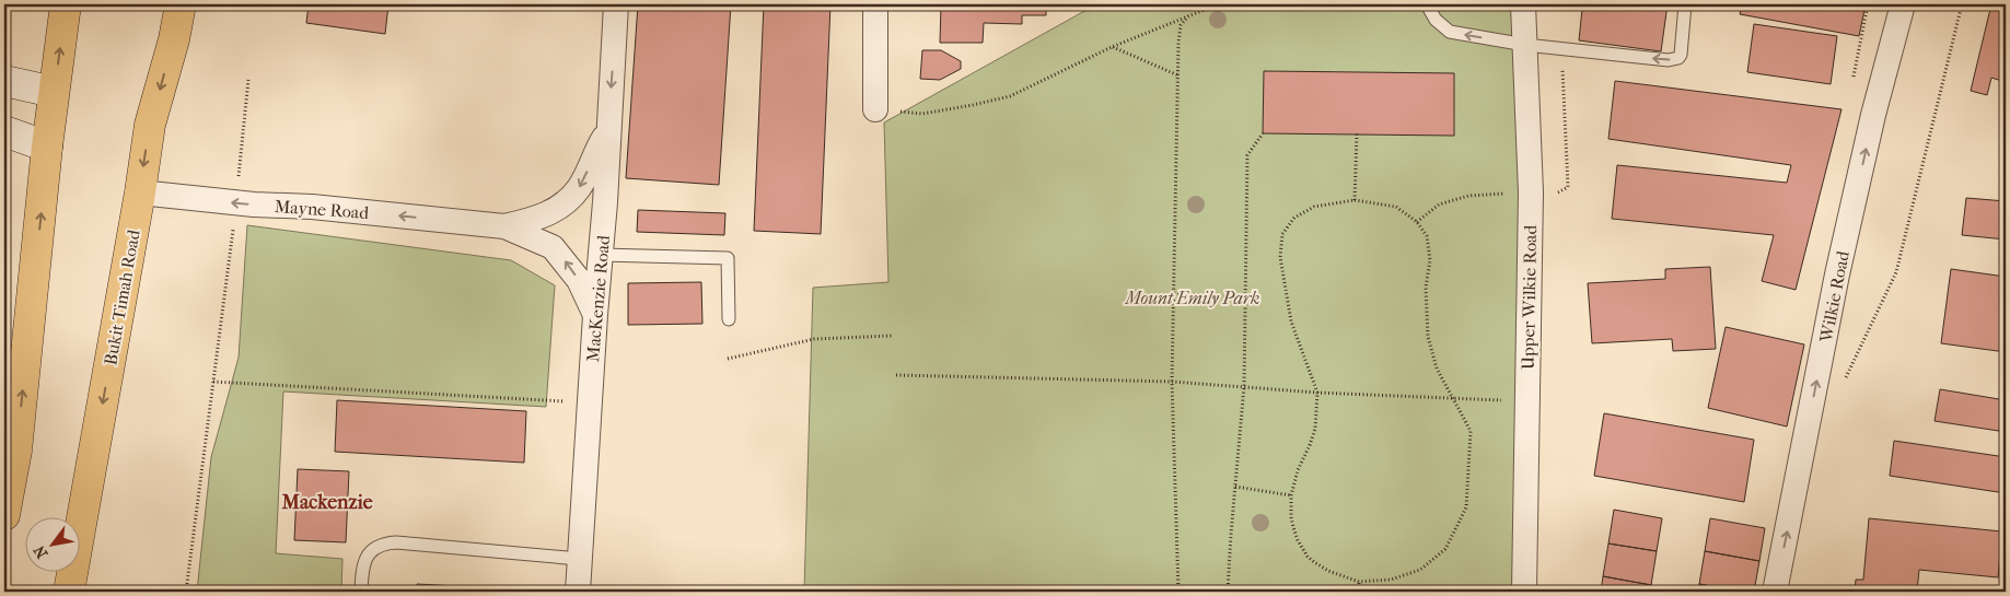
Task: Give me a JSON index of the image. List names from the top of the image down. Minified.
{"streets":{"highway":["Bukit Timah Road"],"street":["Mayne Road","Wilkie Road","Upper Wilkie Road","MacKenzie Road"]},"crossings":[["Mayne Road","Bukit Timah Road"],["Mayne Road","MacKenzie Road"]],"one_way":["Mayne Road","Wilkie Road"],"districts":["Mackenzie"],"parks":["Mount Emily Park"],"north":"bottom left"}
